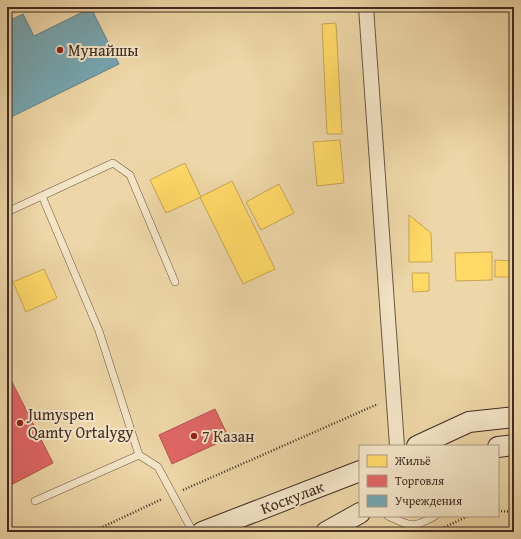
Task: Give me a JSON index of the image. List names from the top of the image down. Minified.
{"streets":{"street":["Коскулак"]},"places":["Мунайшы","Jumyspen Qamty Ortalygy","7 Казан"],"legend":["Жильё","Торговля","Учреждения"]}
